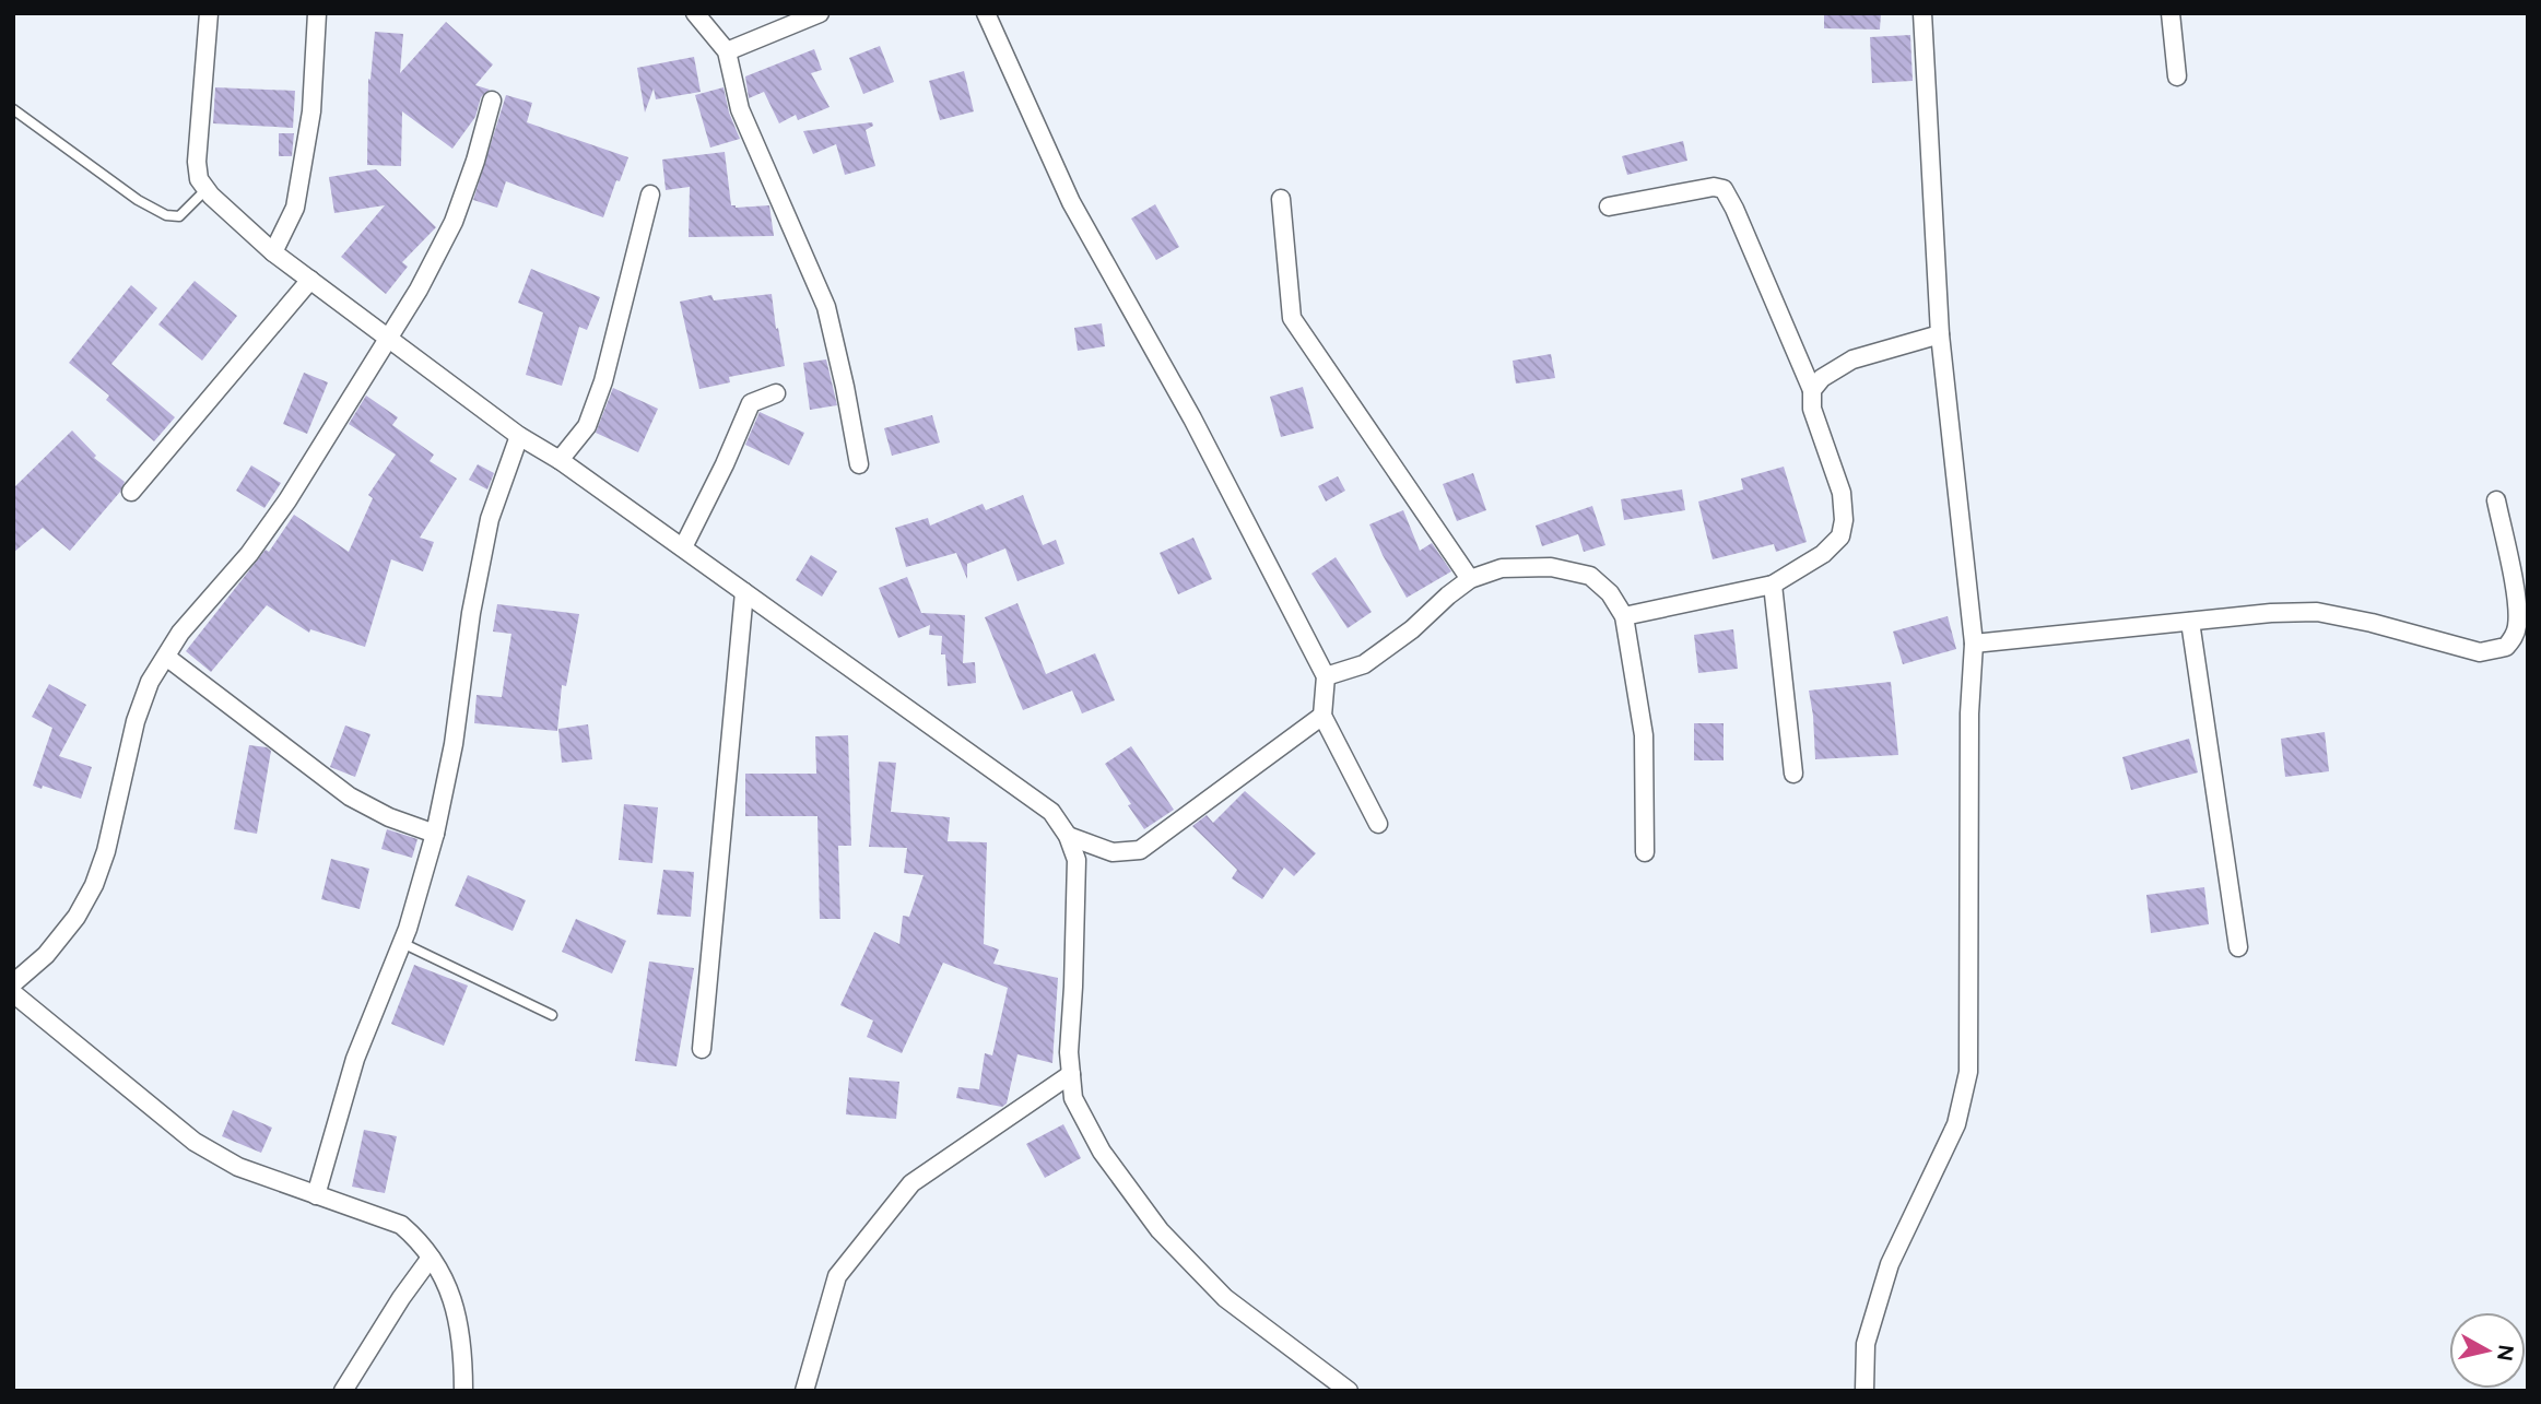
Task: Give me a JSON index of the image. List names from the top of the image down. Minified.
{"north":"right"}
